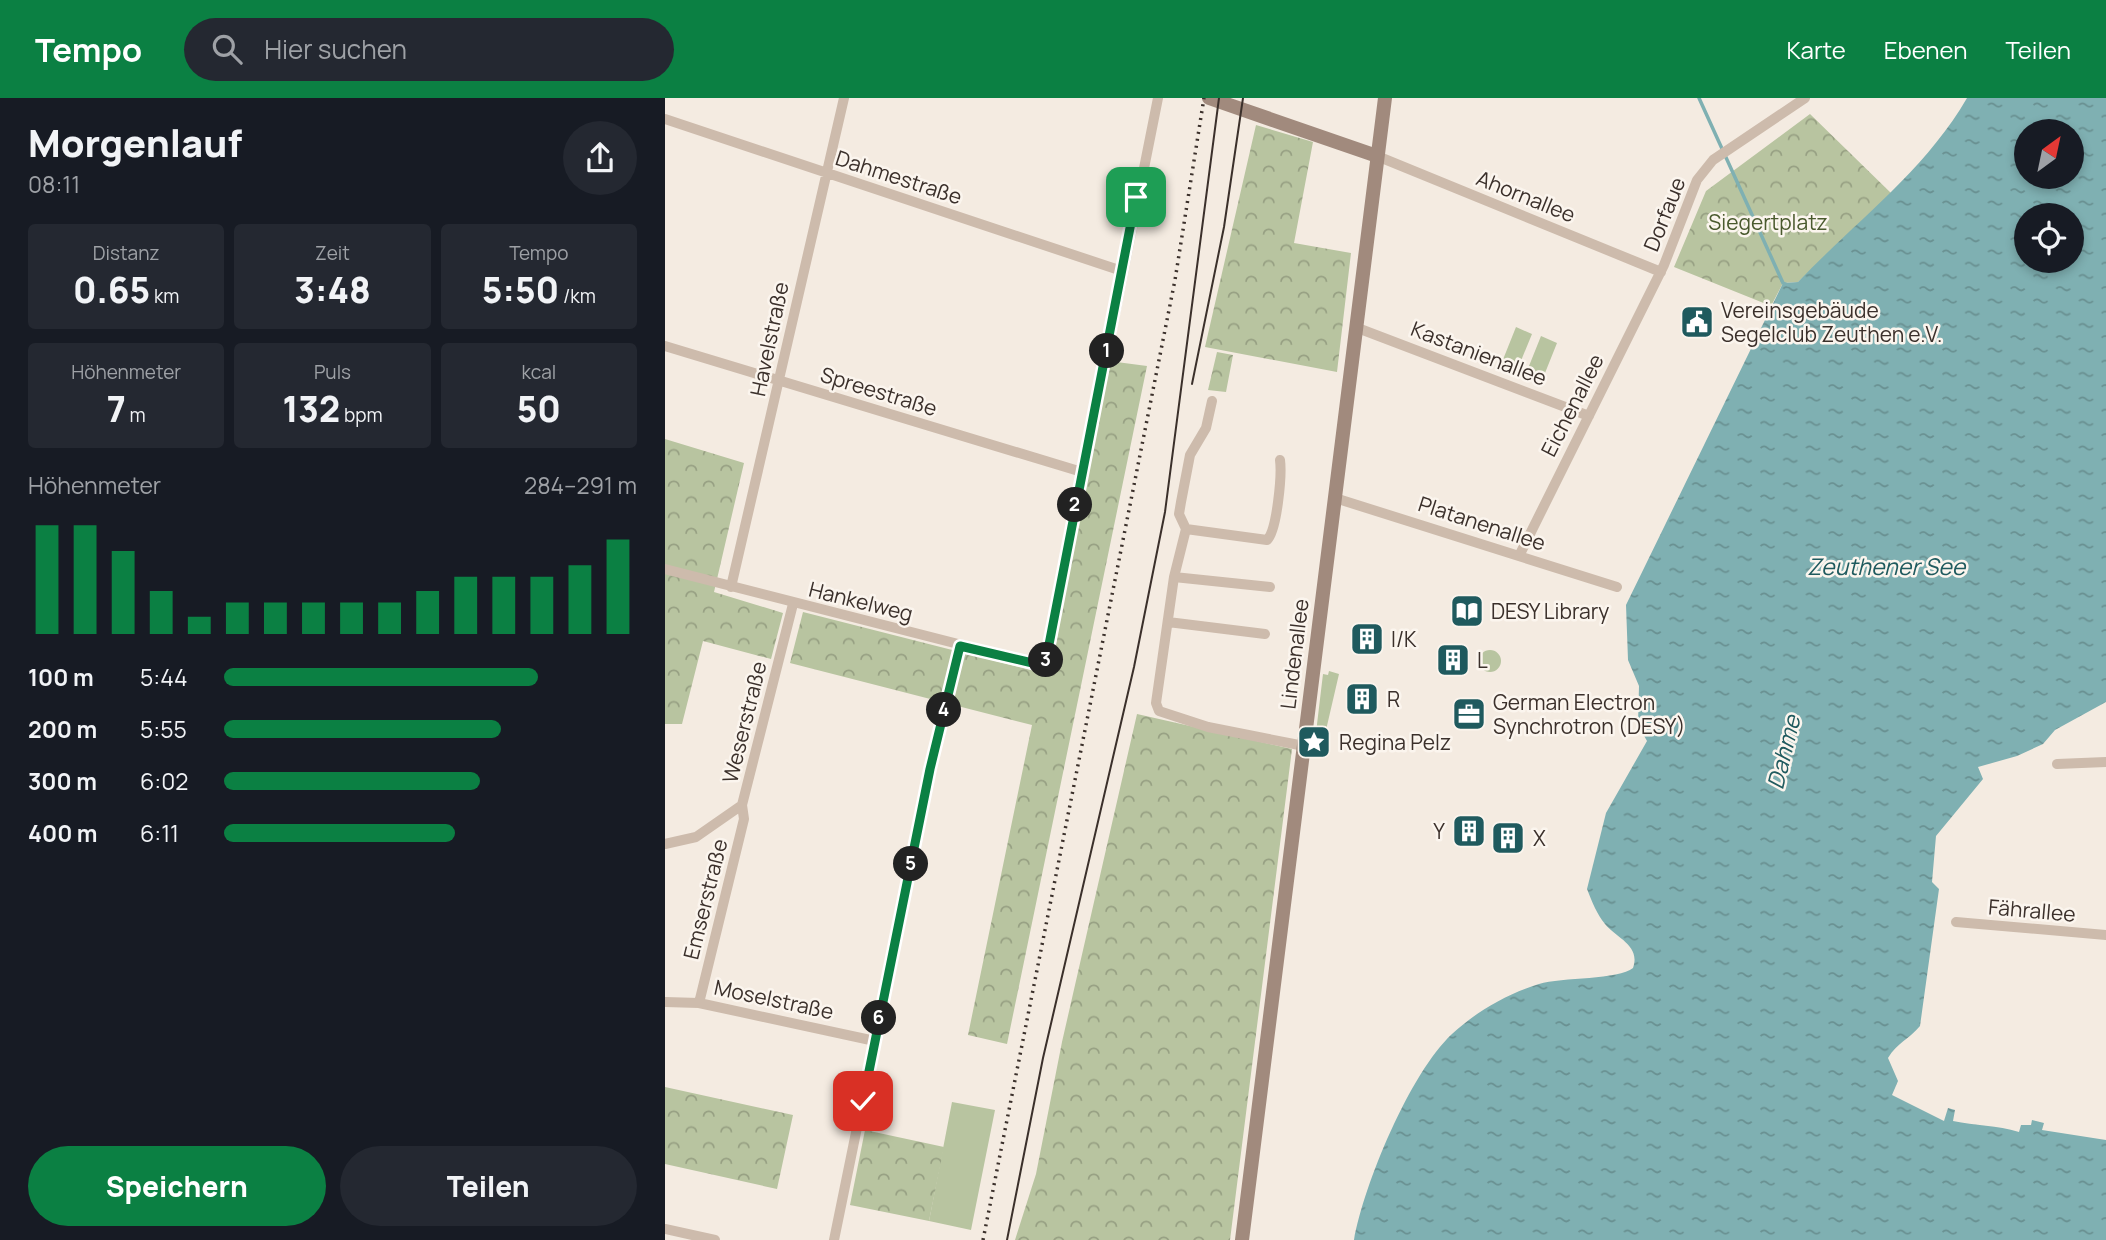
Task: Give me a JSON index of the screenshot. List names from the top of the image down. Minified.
{"streets":{"main road":["Lindenallee"],"street":["Dahmestraße","Ahornallee","Dorfaue","Havelstraße","Kastanienallee","Spreestraße","Eichenallee","Platanenallee","Hankelweg","Weserstraße","Emserstraße","Fährallee","Moselstraße"]},"crossings":[["Dahmestraße","Havelstraße"],["Ahornallee","Dorfaue"],["Ahornallee","Eichenallee"],["Ahornallee","Lindenallee"],["Dorfaue","Eichenallee"],["Havelstraße","Spreestraße"],["Havelstraße","Hankelweg"],["Kastanienallee","Eichenallee"],["Kastanienallee","Lindenallee"],["Spreestraße","Hankelweg"],["Eichenallee","Platanenallee"],["Platanenallee","Lindenallee"],["Hankelweg","Weserstraße"],["Weserstraße","Emserstraße"],["Emserstraße","Moselstraße"]],"water":["Zeuthener See","Dahme"],"parks":["Siegertplatz"],"places":{"public building":["Vereinsgebäude Segelclub Zeuthen e.V."],"library":["DESY Library"],"building":["I/K","L","R","Y","X"],"office":["German Electron Synchrotron (DESY)"],"place":["Regina Pelz"]},"north":"top right","page":{"header":"Tempo","search":"Hier suchen","nav":["Karte","Ebenen","Teilen"],"heading":["Morgenlauf","08:11"],"stats":[["Distanz","0.65 km"],["Zeit","3:48"],["Tempo","5:50 /km"],["Höhenmeter","7 m"],["Puls","132 bpm"],["kcal","50"]],"pins":["1","2","3","4","5","6"],"chart":["Höhenmeter","284–291 m"],"list":[{"name":"100 m","note":"5:44"},{"name":"200 m","note":"5:55"},{"name":"300 m","note":"6:02"},{"name":"400 m","note":"6:11"}],"buttons":["Speichern","Teilen"]}}
